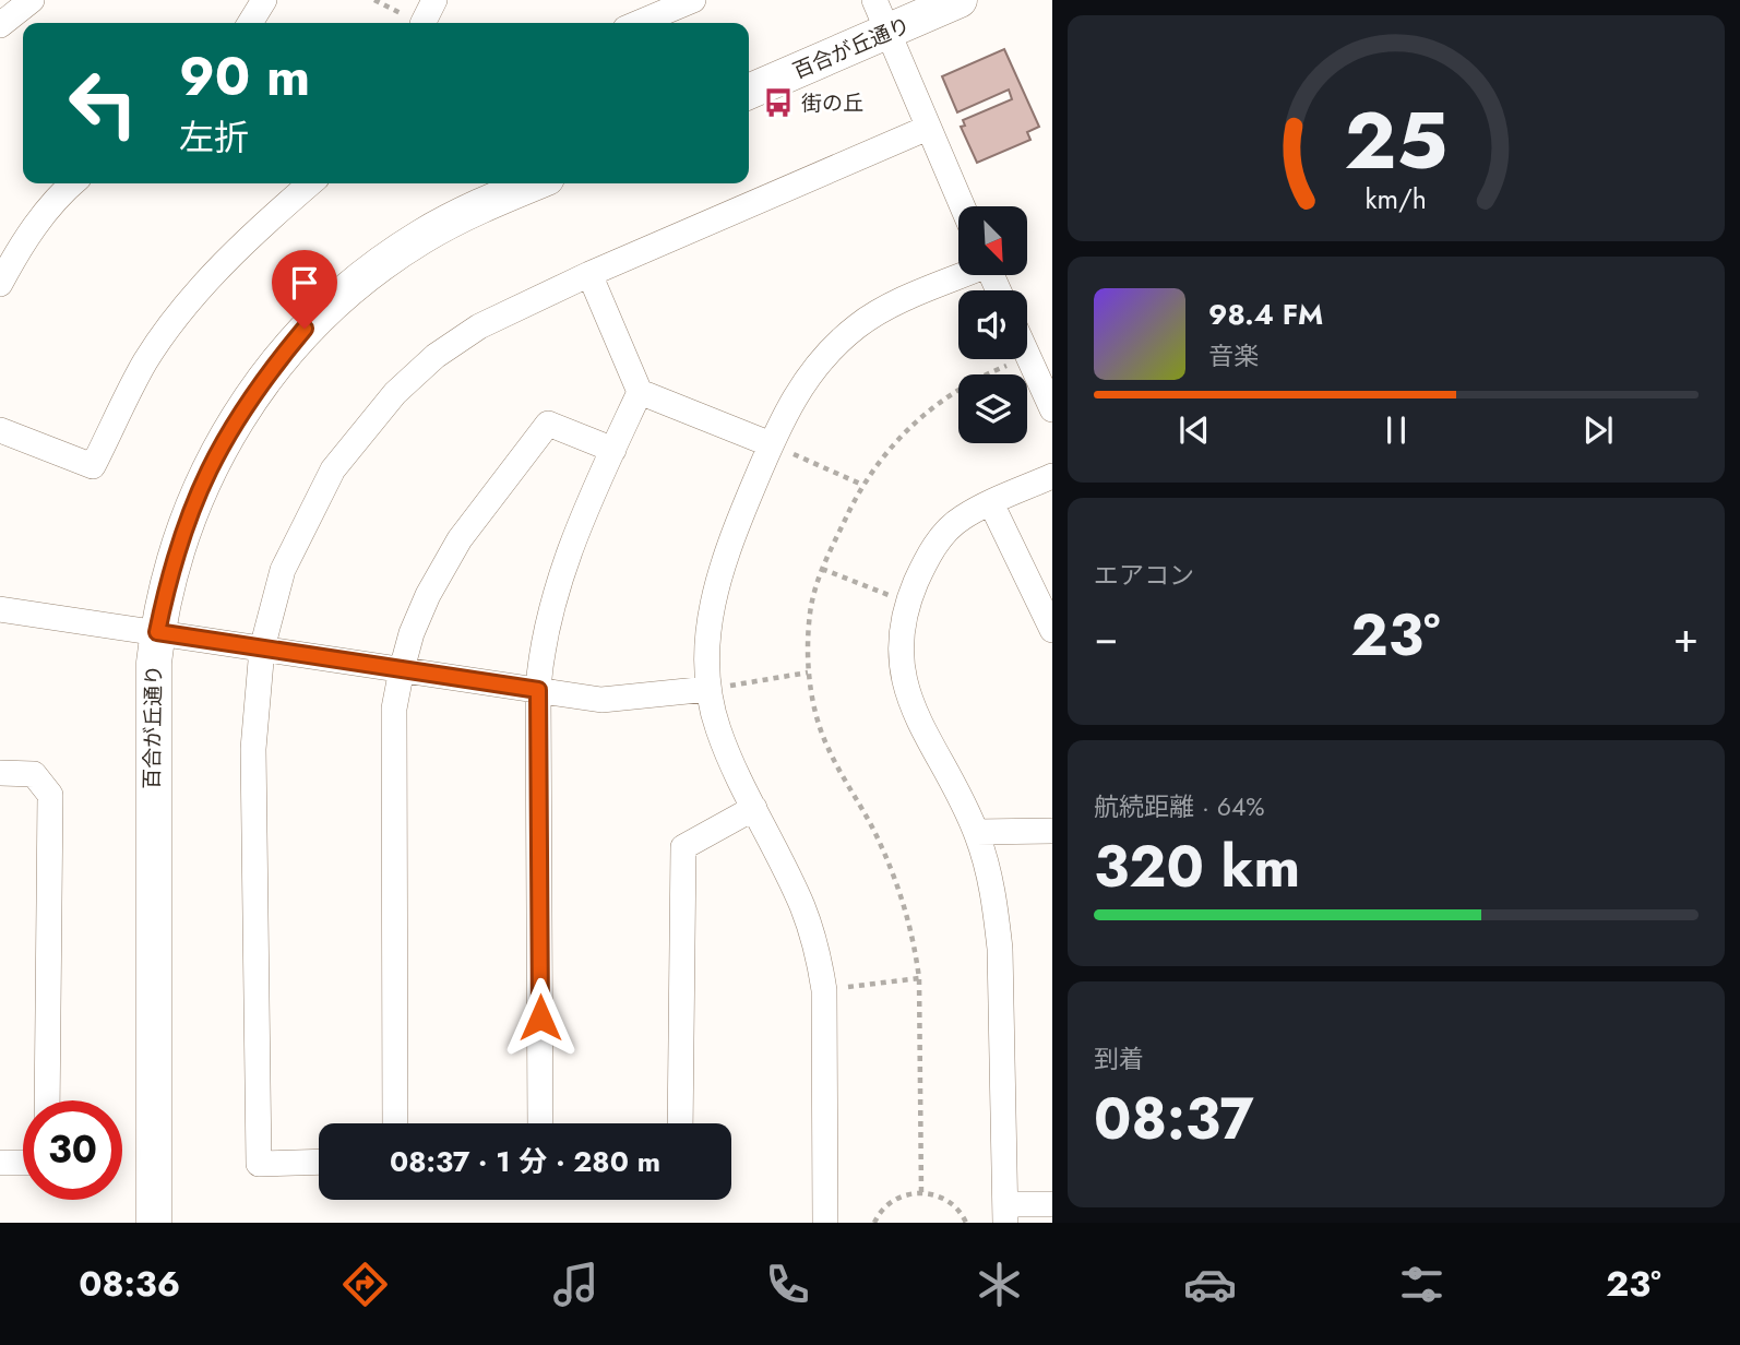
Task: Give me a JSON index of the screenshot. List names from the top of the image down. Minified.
{"streets":{"street":["百合が丘通り"]},"places":{"bus stop":["街の丘"]},"north":"bottom right","page":{"turn":["90 m","左折"],"song":["98.4 FM","音楽"],"tile":["エアコン",["航続距離 · 64%","320 km"],["到着","08:37"]],"heat":["−","23°","+"],"limit":"30","trip":"08:37 · 1 分 · 280 m","tabs":["08:36","23°"],"gauge":["25","km/h"]}}
